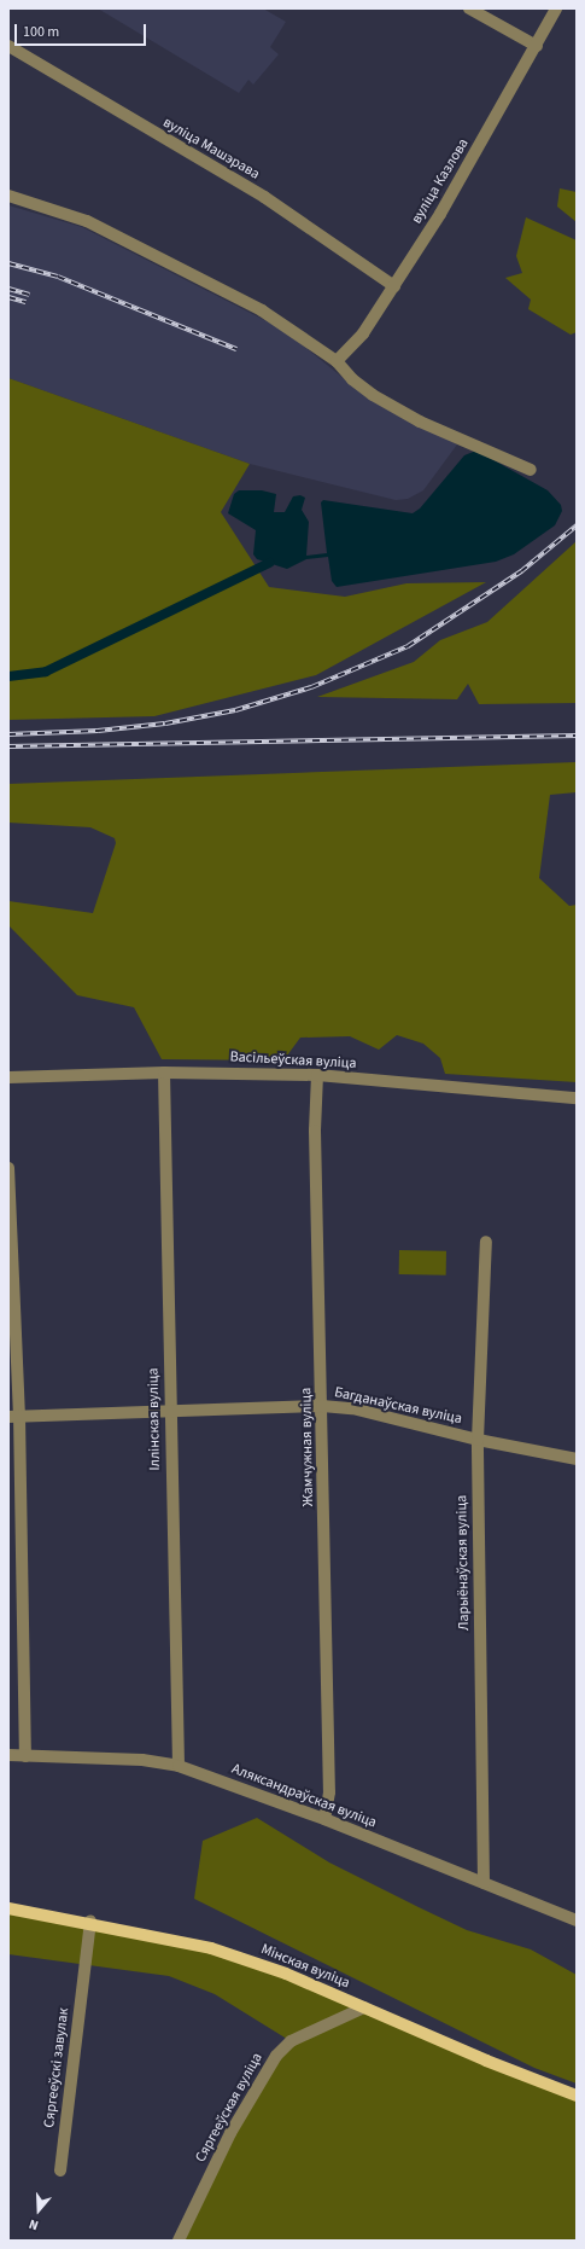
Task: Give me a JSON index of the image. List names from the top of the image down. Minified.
{"streets":{"main road":["Мінская вуліца"],"street":["вуліца Машэрава","вуліца Казлова","Васільеўская вуліца","Багданаўская вуліца","Іллінская вуліца","Жамчужная вуліца","Ларыёнаўская вуліца","Аляксандраўская вуліца","Сяргееўскі завулак","Сяргееўская вуліца"]},"crossings":[["вуліца Машэрава","вуліца Казлова"],["Васільеўская вуліца","Іллінская вуліца"],["Васільеўская вуліца","Жамчужная вуліца"],["Багданаўская вуліца","Іллінская вуліца"],["Багданаўская вуліца","Жамчужная вуліца"],["Багданаўская вуліца","Ларыёнаўская вуліца"],["Іллінская вуліца","Аляксандраўская вуліца"],["Жамчужная вуліца","Аляксандраўская вуліца"],["Ларыёнаўская вуліца","Аляксандраўская вуліца"],["Мінская вуліца","Сяргееўскі завулак"],["Мінская вуліца","Сяргееўская вуліца"]],"scale_bar":"100 m","north":"bottom"}
